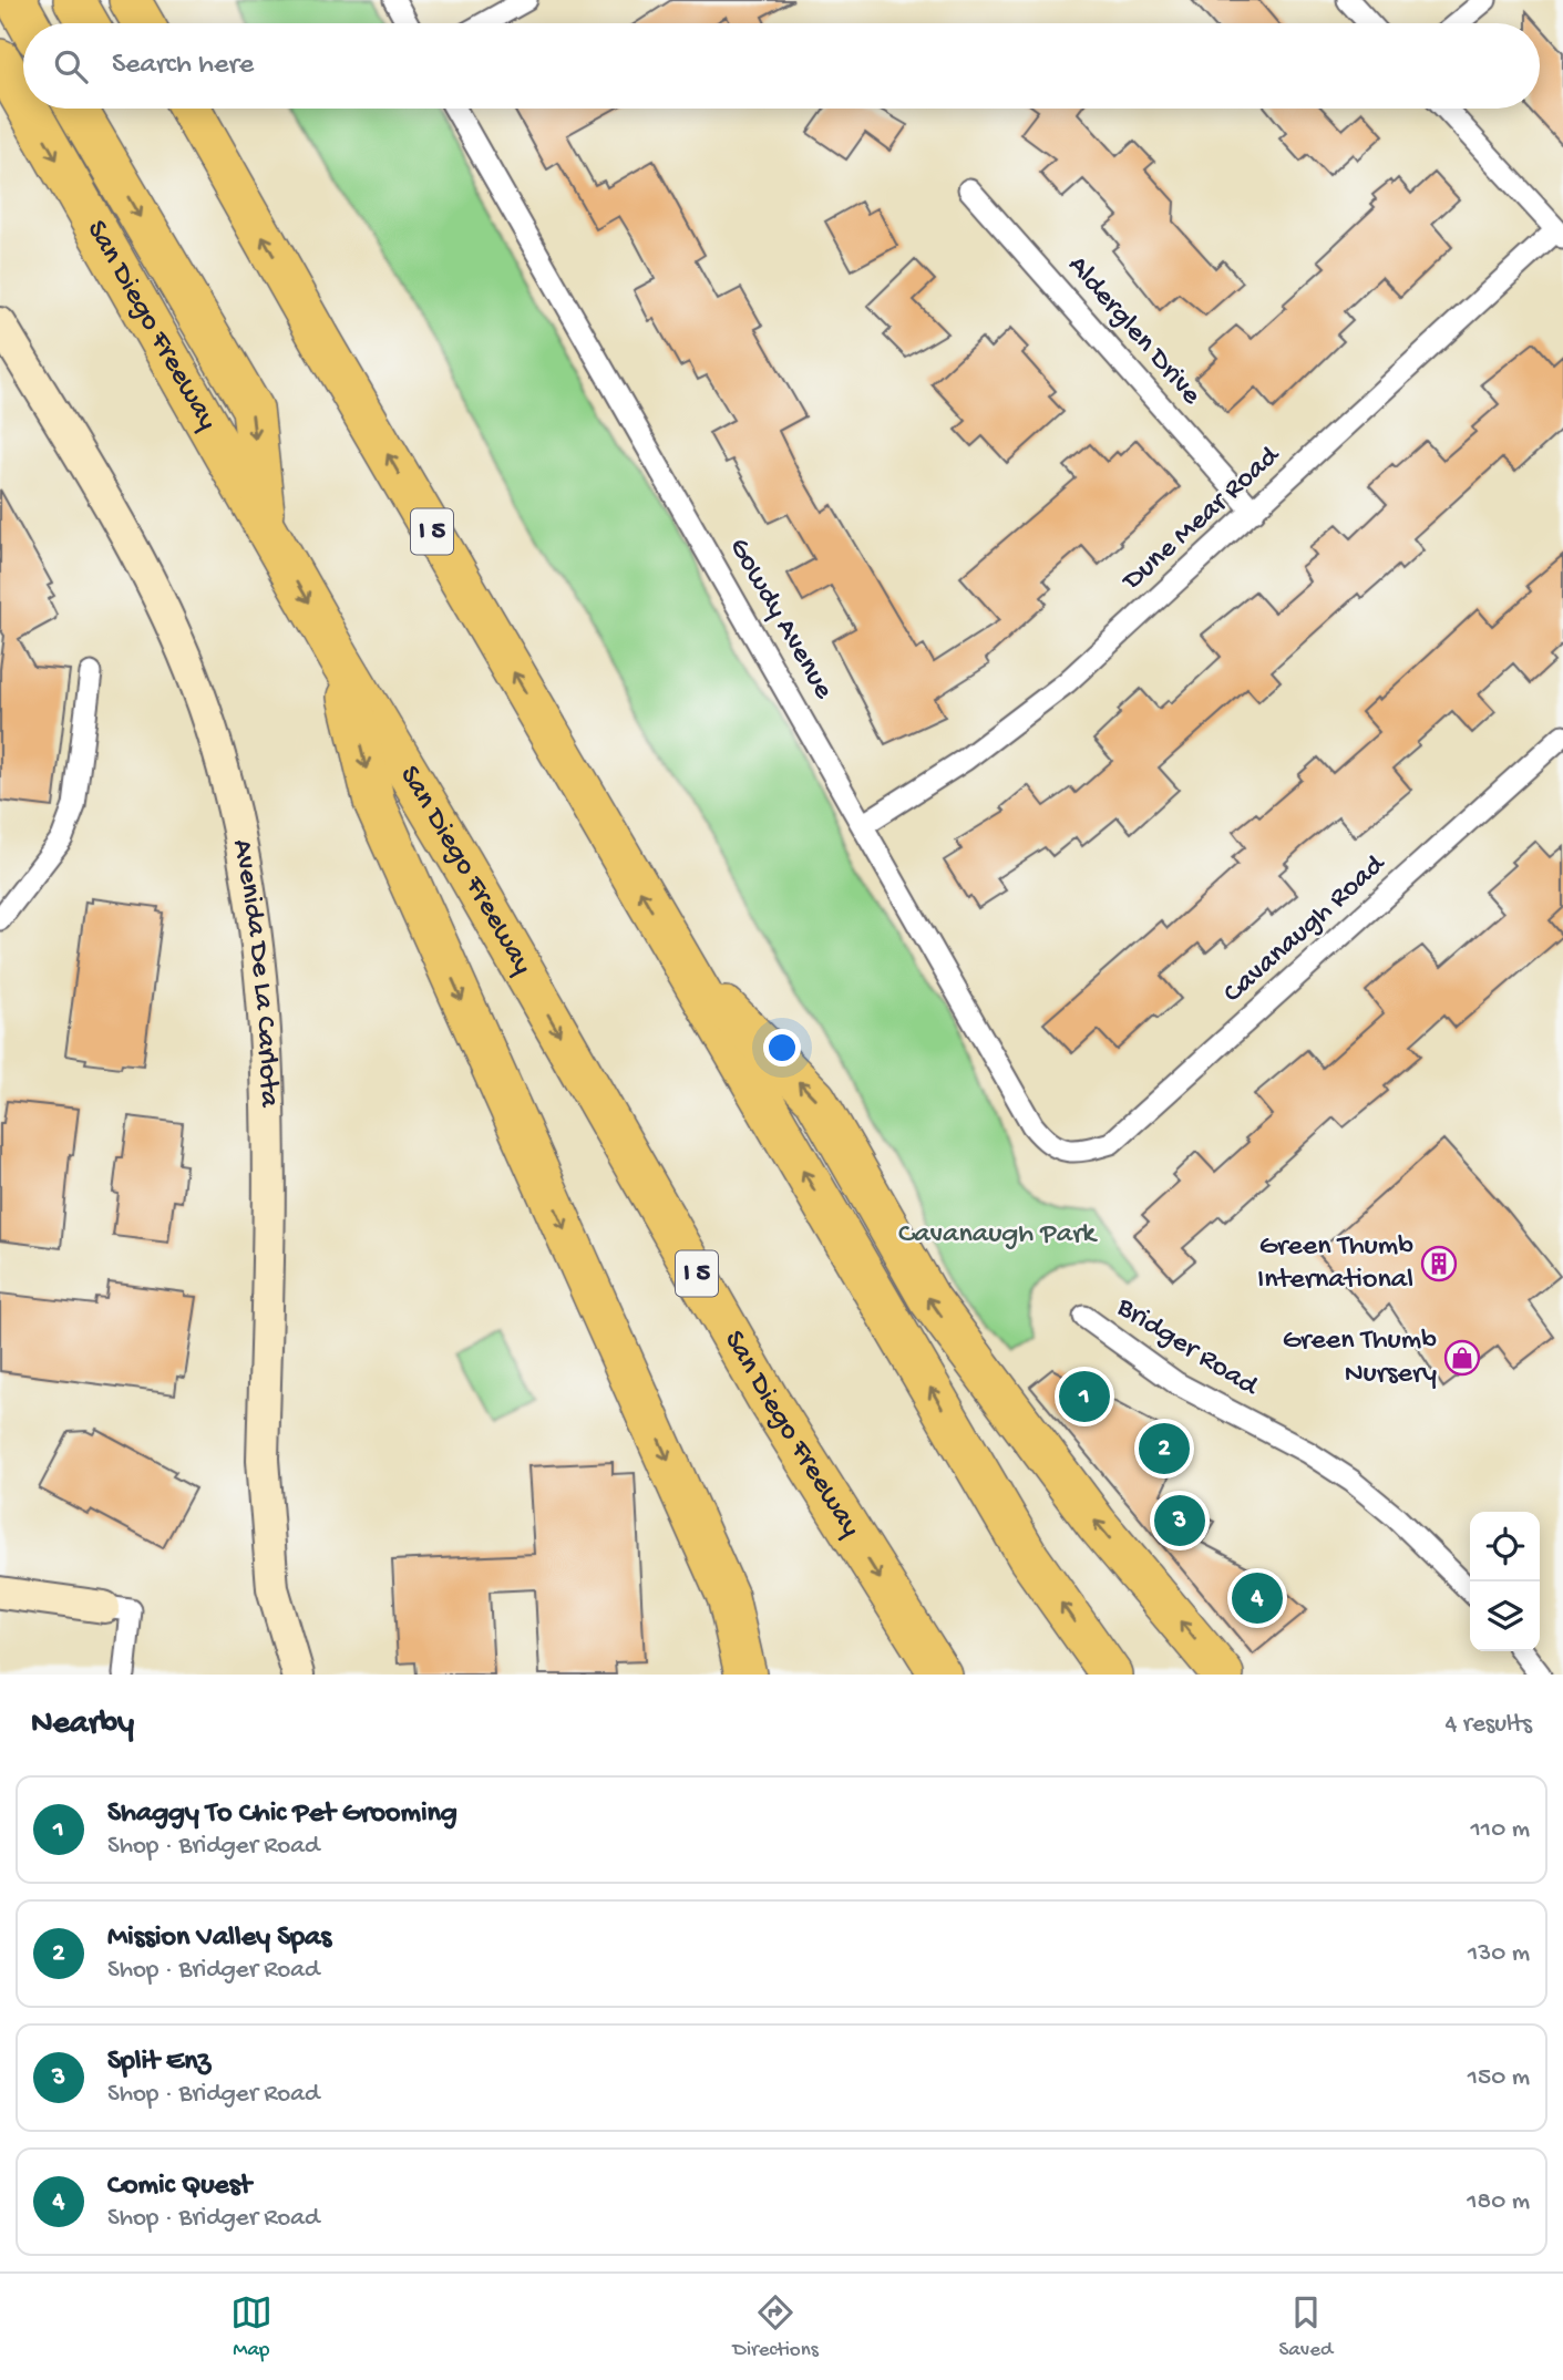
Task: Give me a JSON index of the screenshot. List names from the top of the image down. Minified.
{"streets":{"highway":["San Diego Freeway","I 5"],"main road":["Avenida De La Carlota"],"street":["Alderglen Drive","Dune Mear Road","Gowdy Avenue","Cavanaugh Road","Bridger Road"]},"crossings":[["Alderglen Drive","Dune Mear Road"],["Dune Mear Road","Gowdy Avenue"],["Gowdy Avenue","Cavanaugh Road"]],"parks":["Cavanaugh Park"],"places":{"building":["Green Thumb International"],"shop":["Green Thumb Nursery"]},"page":{"search":"Search here","pins":["1","2","3","4"],"heading":["Nearby","4 results"],"list":[{"mark":"1","name":"Shaggy To Chic Pet Grooming","note":"Shop · Bridger Road","value":"110 m"},{"mark":"2","name":"Mission Valley Spas","note":"Shop · Bridger Road","value":"130 m"},{"mark":"3","name":"Split Enz","note":"Shop · Bridger Road","value":"150 m"},{"mark":"4","name":"Comic Quest","note":"Shop · Bridger Road","value":"180 m"}],"nav":["Map","Directions","Saved"]}}
